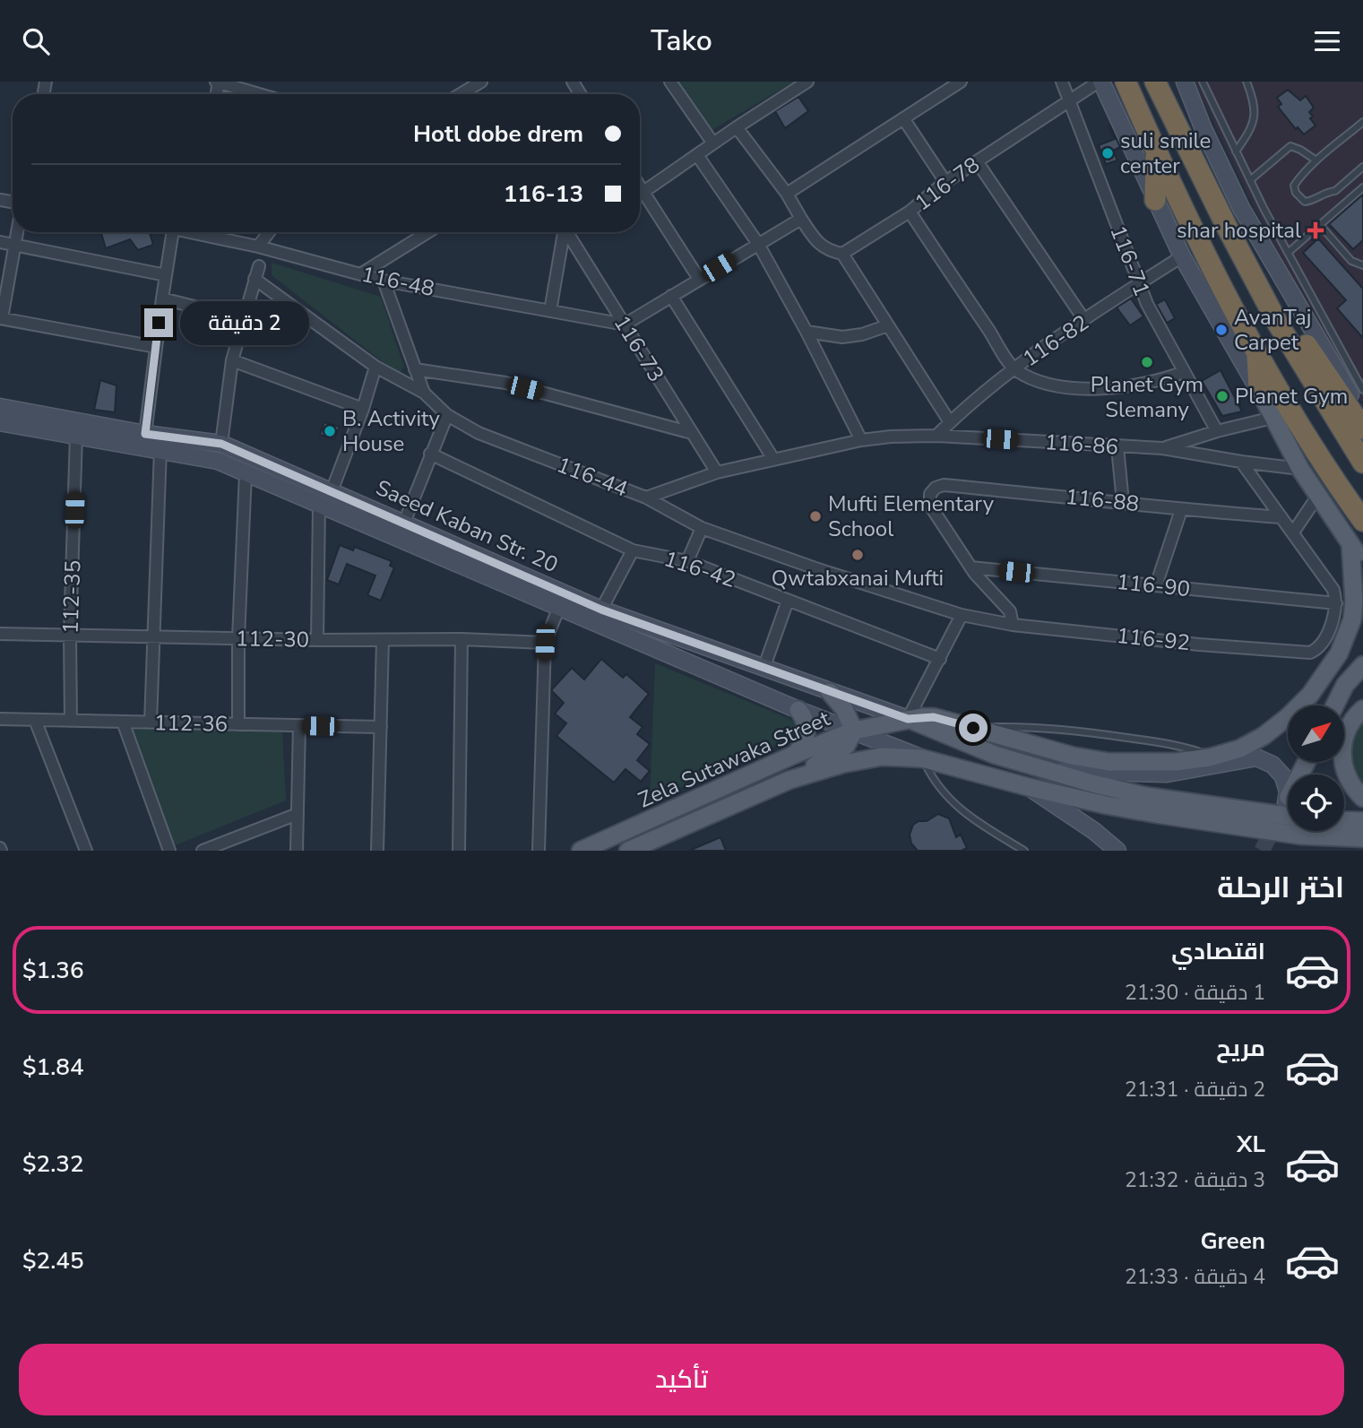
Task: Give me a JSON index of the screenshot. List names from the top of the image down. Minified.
{"streets":{"main road":["Saeed Kaban Str. 20","Zela Sutawaka Street"],"street":["116-78","116-71","116-48","116-82","116-73","116-86","116-44","116-88","116-42","116-90","112-35","112-30","116-92","112-36"]},"crossings":[["116-78","116-71"],["116-71","116-82"],["116-48","116-73"],["116-82","116-86"],["116-73","116-86"],["116-86","116-44"],["116-44","116-92"],["116-88","116-90"],["Saeed Kaban Str. 20","112-35"],["Saeed Kaban Str. 20","Zela Sutawaka Street"],["116-90","116-92"],["112-35","112-30"],["112-35","112-36"]],"places":{"other":["suli smile center","AvanTaj Carpet","Planet Gym Slemany","Planet Gym","B. Activity House","Mufti Elementary School","Qwtabxanai Mufti"],"health":["shar hospital"]},"north":"top right","page":{"header":"Tako","banner":["Hotl dobe drem","116-13"],"bubble":"2 دقيقة","heading":"اختر الرحلة","list":[{"name":"اقتصادي","note":"1 دقيقة · 21:30","value":"$1.36"},{"name":"مريح","note":"2 دقيقة · 21:31","value":"$1.84"},{"name":"XL","note":"3 دقيقة · 21:32","value":"$2.32"},{"name":"Green","note":"4 دقيقة · 21:33","value":"$2.45"}],"buttons":"تأكيد"}}
